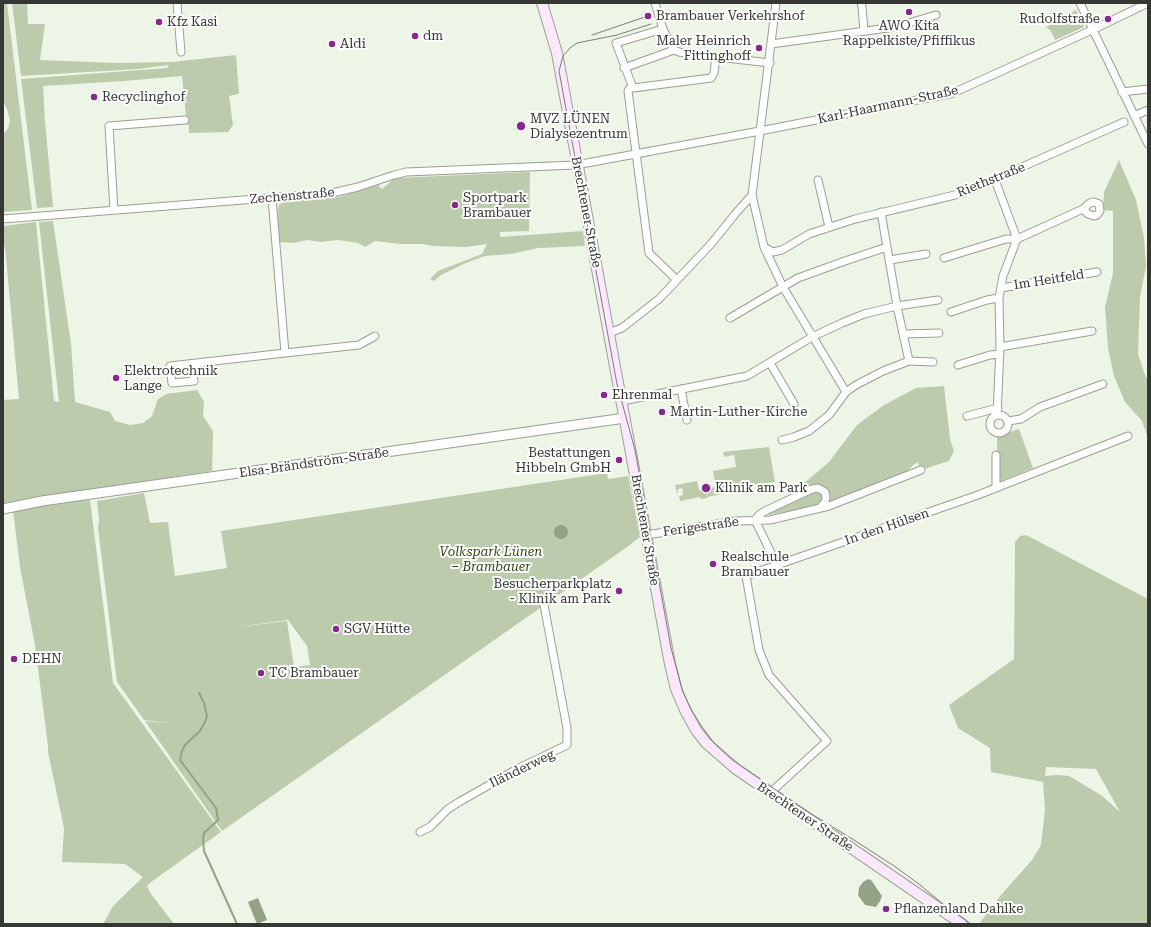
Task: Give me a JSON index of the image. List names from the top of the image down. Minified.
{"streets":{"main road":["Brechtener Straße"],"street":["Karl-Haarmann-Straße","Riethstraße","Zechenstraße","Im Heitfeld","Elsa-Brändström-Straße","Ferigestraße","In den Hülsen","Iländerweg"]},"crossings":[["Karl-Haarmann-Straße","Zechenstraße"],["Karl-Haarmann-Straße","Brechtener Straße"],["Zechenstraße","Brechtener Straße"],["Brechtener Straße","Elsa-Brändström-Straße"],["Brechtener Straße","Ferigestraße"],["Brechtener Straße","In den Hülsen"]],"parks":["Volkspark Lünen – Brambauer"],"places":["AWO Kita Rappelkiste/Pfiffikus","Brambauer Verkehrshof","Rudolfstraße","Kfz Kasi","dm","Aldi","Maler Heinrich Fittinghoff","Recyclinghof","MVZ LÜNEN Dialysezentrum","Sportpark Brambauer","Elektrotechnik Lange","Ehrenmal","Martin-Luther-Kirche","Bestattungen Hibbeln GmbH","Klinik am Park","Realschule Brambauer","Besucherparkplatz - Klinik am Park","SGV Hütte","DEHN","TC Brambauer","Pflanzenland Dahlke"]}
